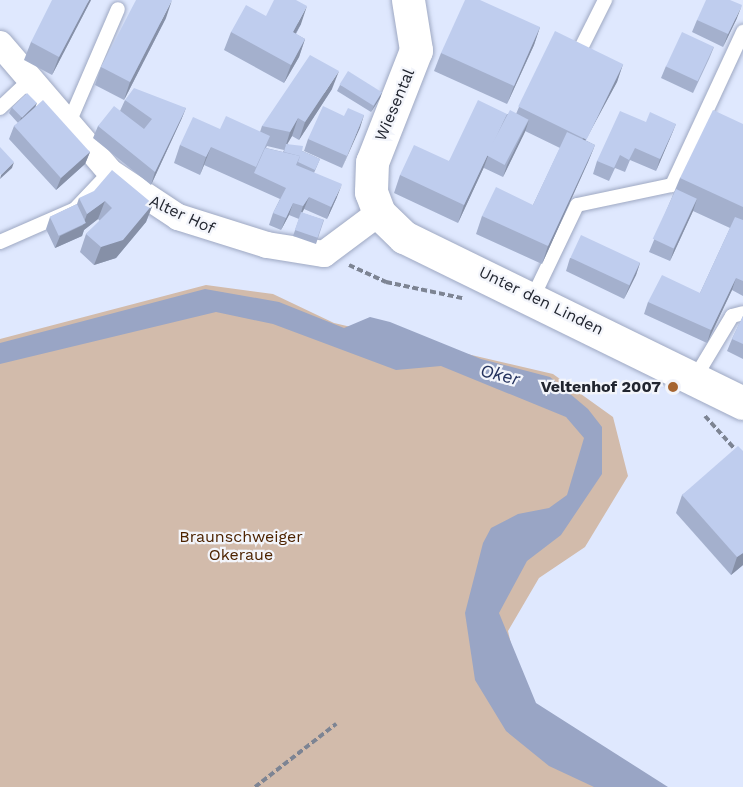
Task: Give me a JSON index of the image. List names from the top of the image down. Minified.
{"streets":{"street":["Wiesental","Alter Hof","Unter den Linden"]},"crossings":[["Wiesental","Unter den Linden"]],"water":["Oker"],"parks":["Braunschweiger Okeraue"],"places":["Veltenhof 2007"]}
